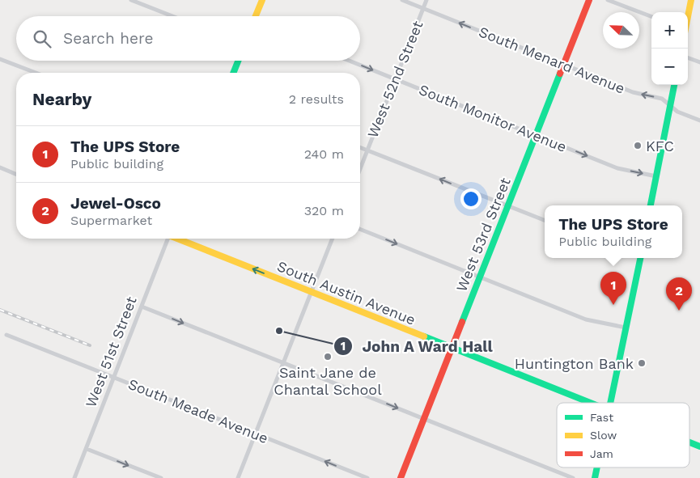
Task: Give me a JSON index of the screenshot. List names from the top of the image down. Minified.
{"streets":{"street":["South Menard Avenue","West 52nd Street","South Monitor Avenue","West 53rd Street","South Austin Avenue","West 51st Street","South Meade Avenue"]},"crossings":[["South Menard Avenue","West 52nd Street"],["South Menard Avenue","West 53rd Street"],["West 52nd Street","South Monitor Avenue"],["South Monitor Avenue","West 53rd Street"],["West 53rd Street","South Austin Avenue"],["West 51st Street","South Meade Avenue"]],"one_way":["South Menard Avenue","South Monitor Avenue"],"places":["KFC","John A Ward Hall","Saint Jane de Chantal School","Huntington Bank"],"legend":["Fast","Slow","Jam"],"north":"top left","page":{"map_buttons":["+","−"],"search":"Search here","heading":["Nearby","2 results"],"list":[{"mark":"1","name":"The UPS Store","note":"Public building","value":"240 m"},{"mark":"2","name":"Jewel-Osco","note":"Supermarket","value":"320 m"}],"popup":["The UPS Store","Public building"],"pins":["1","2"]}}
